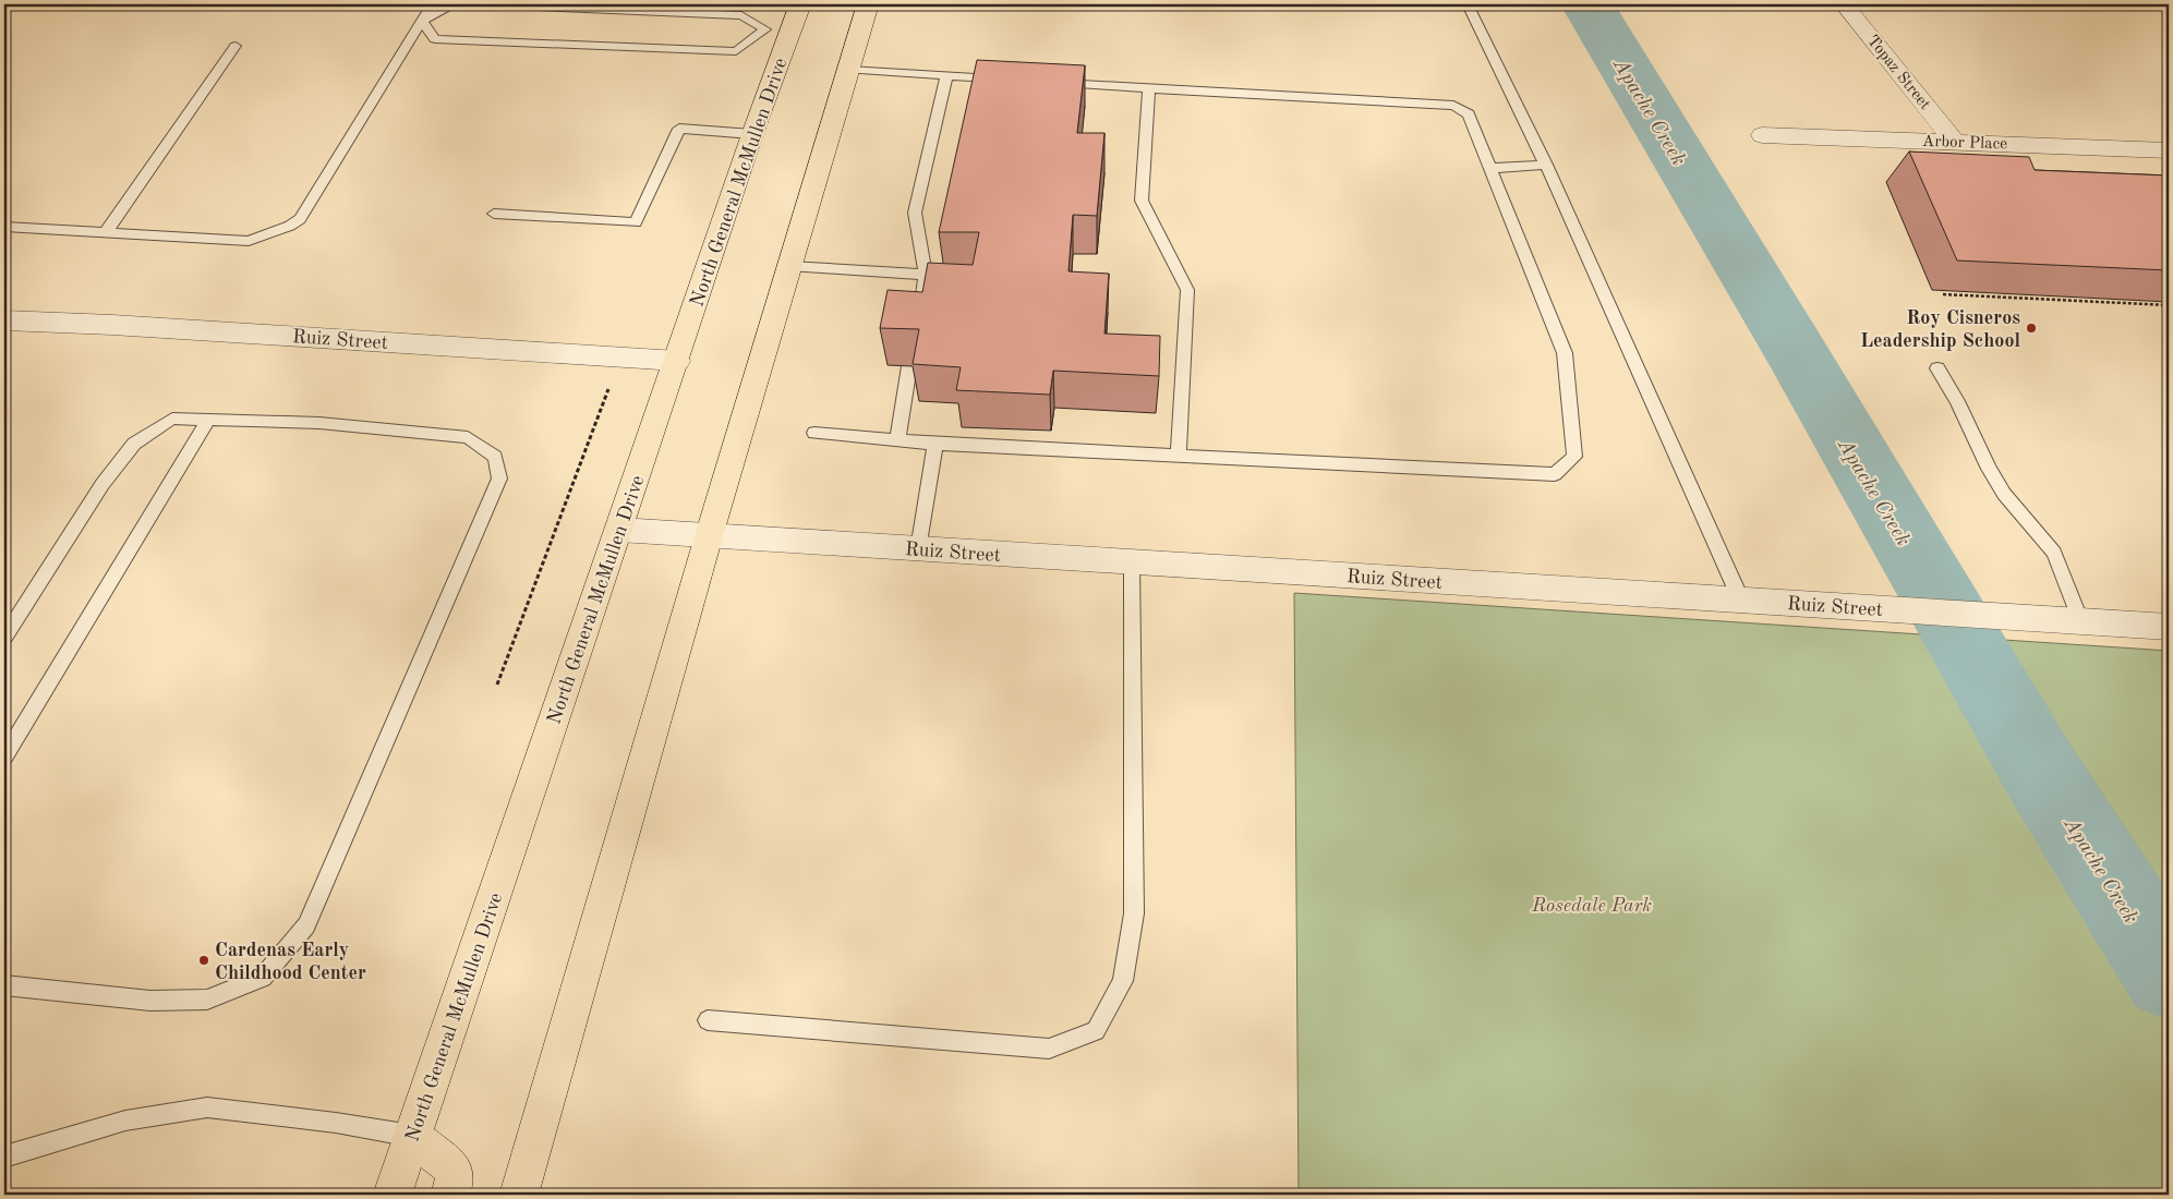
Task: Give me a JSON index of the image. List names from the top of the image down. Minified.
{"streets":{"main road":["North General McMullen Drive"],"street":["Topaz Street","Arbor Place","Ruiz Street"]},"crossings":[["Topaz Street","Arbor Place"],["North General McMullen Drive","Ruiz Street"]],"water":["Apache Creek"],"parks":["Rosedale Park"],"places":["Roy Cisneros Leadership School","Cardenas Early Childhood Center"]}
